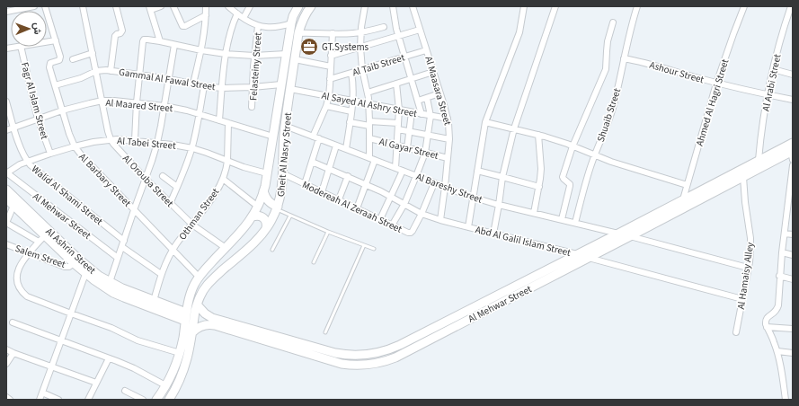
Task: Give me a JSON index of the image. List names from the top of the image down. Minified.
{"streets":{"main road":["Gheit Al Nasry Street","Al Mehwar Street","Al Ashrin Street"],"street":["Al Taib Street","Felasteiny Street","Ashour Street","Gammal Al Fawal Street","Al Arabi Street","Al Maasara Street","Fagr Al Islam Street","Ahmed Al Hagri Street","Al Sayed Al Ashry Street","Al Maared Street","Shuaib Street","Al Tabei Street","Al Gayar Street","Al Barbary Street","Al Orouba Street","Al Bareshy Street","Walid Al Shami Street","Modereah Al Zeraah Street","Othman Street","Abd Al Galil Islam Street","Salem Street","Al Hamaisy Alley"]},"crossings":[["Al Taib Street","Al Maasara Street"],["Felasteiny Street","Gammal Al Fawal Street"],["Ashour Street","Al Arabi Street"],["Ashour Street","Ahmed Al Hagri Street"],["Ashour Street","Shuaib Street"],["Gammal Al Fawal Street","Gheit Al Nasry Street"],["Gammal Al Fawal Street","Al Barbary Street"],["Gammal Al Fawal Street","Al Orouba Street"],["Al Arabi Street","Al Mehwar Street"],["Al Maasara Street","Al Sayed Al Ashry Street"],["Al Maasara Street","Al Gayar Street"],["Al Maasara Street","Al Bareshy Street"],["Al Maasara Street","Abd Al Galil Islam Street"],["Fagr Al Islam Street","Al Maared Street"],["Fagr Al Islam Street","Al Tabei Street"],["Ahmed Al Hagri Street","Al Mehwar Street"],["Al Sayed Al Ashry Street","Gheit Al Nasry Street"],["Al Maared Street","Gheit Al Nasry Street"],["Al Maared Street","Al Barbary Street"],["Al Maared Street","Al Orouba Street"],["Al Maared Street","Walid Al Shami Street"],["Al Maared Street","Othman Street"],["Shuaib Street","Al Bareshy Street"],["Al Tabei Street","Gheit Al Nasry Street"],["Al Tabei Street","Al Barbary Street"],["Al Tabei Street","Al Orouba Street"],["Al Tabei Street","Walid Al Shami Street"],["Al Tabei Street","Othman Street"],["Al Tabei Street","Al Mehwar Street"],["Gheit Al Nasry Street","Al Barbary Street"],["Gheit Al Nasry Street","Al Orouba Street"],["Gheit Al Nasry Street","Al Bareshy Street"],["Gheit Al Nasry Street","Modereah Al Zeraah Street"],["Gheit Al Nasry Street","Al Mehwar Street"],["Gheit Al Nasry Street","Al Ashrin Street"],["Al Barbary Street","Othman Street"],["Al Orouba Street","Othman Street"],["Al Bareshy Street","Modereah Al Zeraah Street"],["Al Bareshy Street","Al Mehwar Street"],["Walid Al Shami Street","Othman Street"],["Modereah Al Zeraah Street","Abd Al Galil Islam Street"],["Othman Street","Al Ashrin Street"],["Al Mehwar Street","Abd Al Galil Islam Street"],["Al Mehwar Street","Al Hamaisy Alley"],["Abd Al Galil Islam Street","Al Hamaisy Alley"],["Al Ashrin Street","Salem Street"]],"places":{"office":["GT.Systems"]},"north":"right"}
